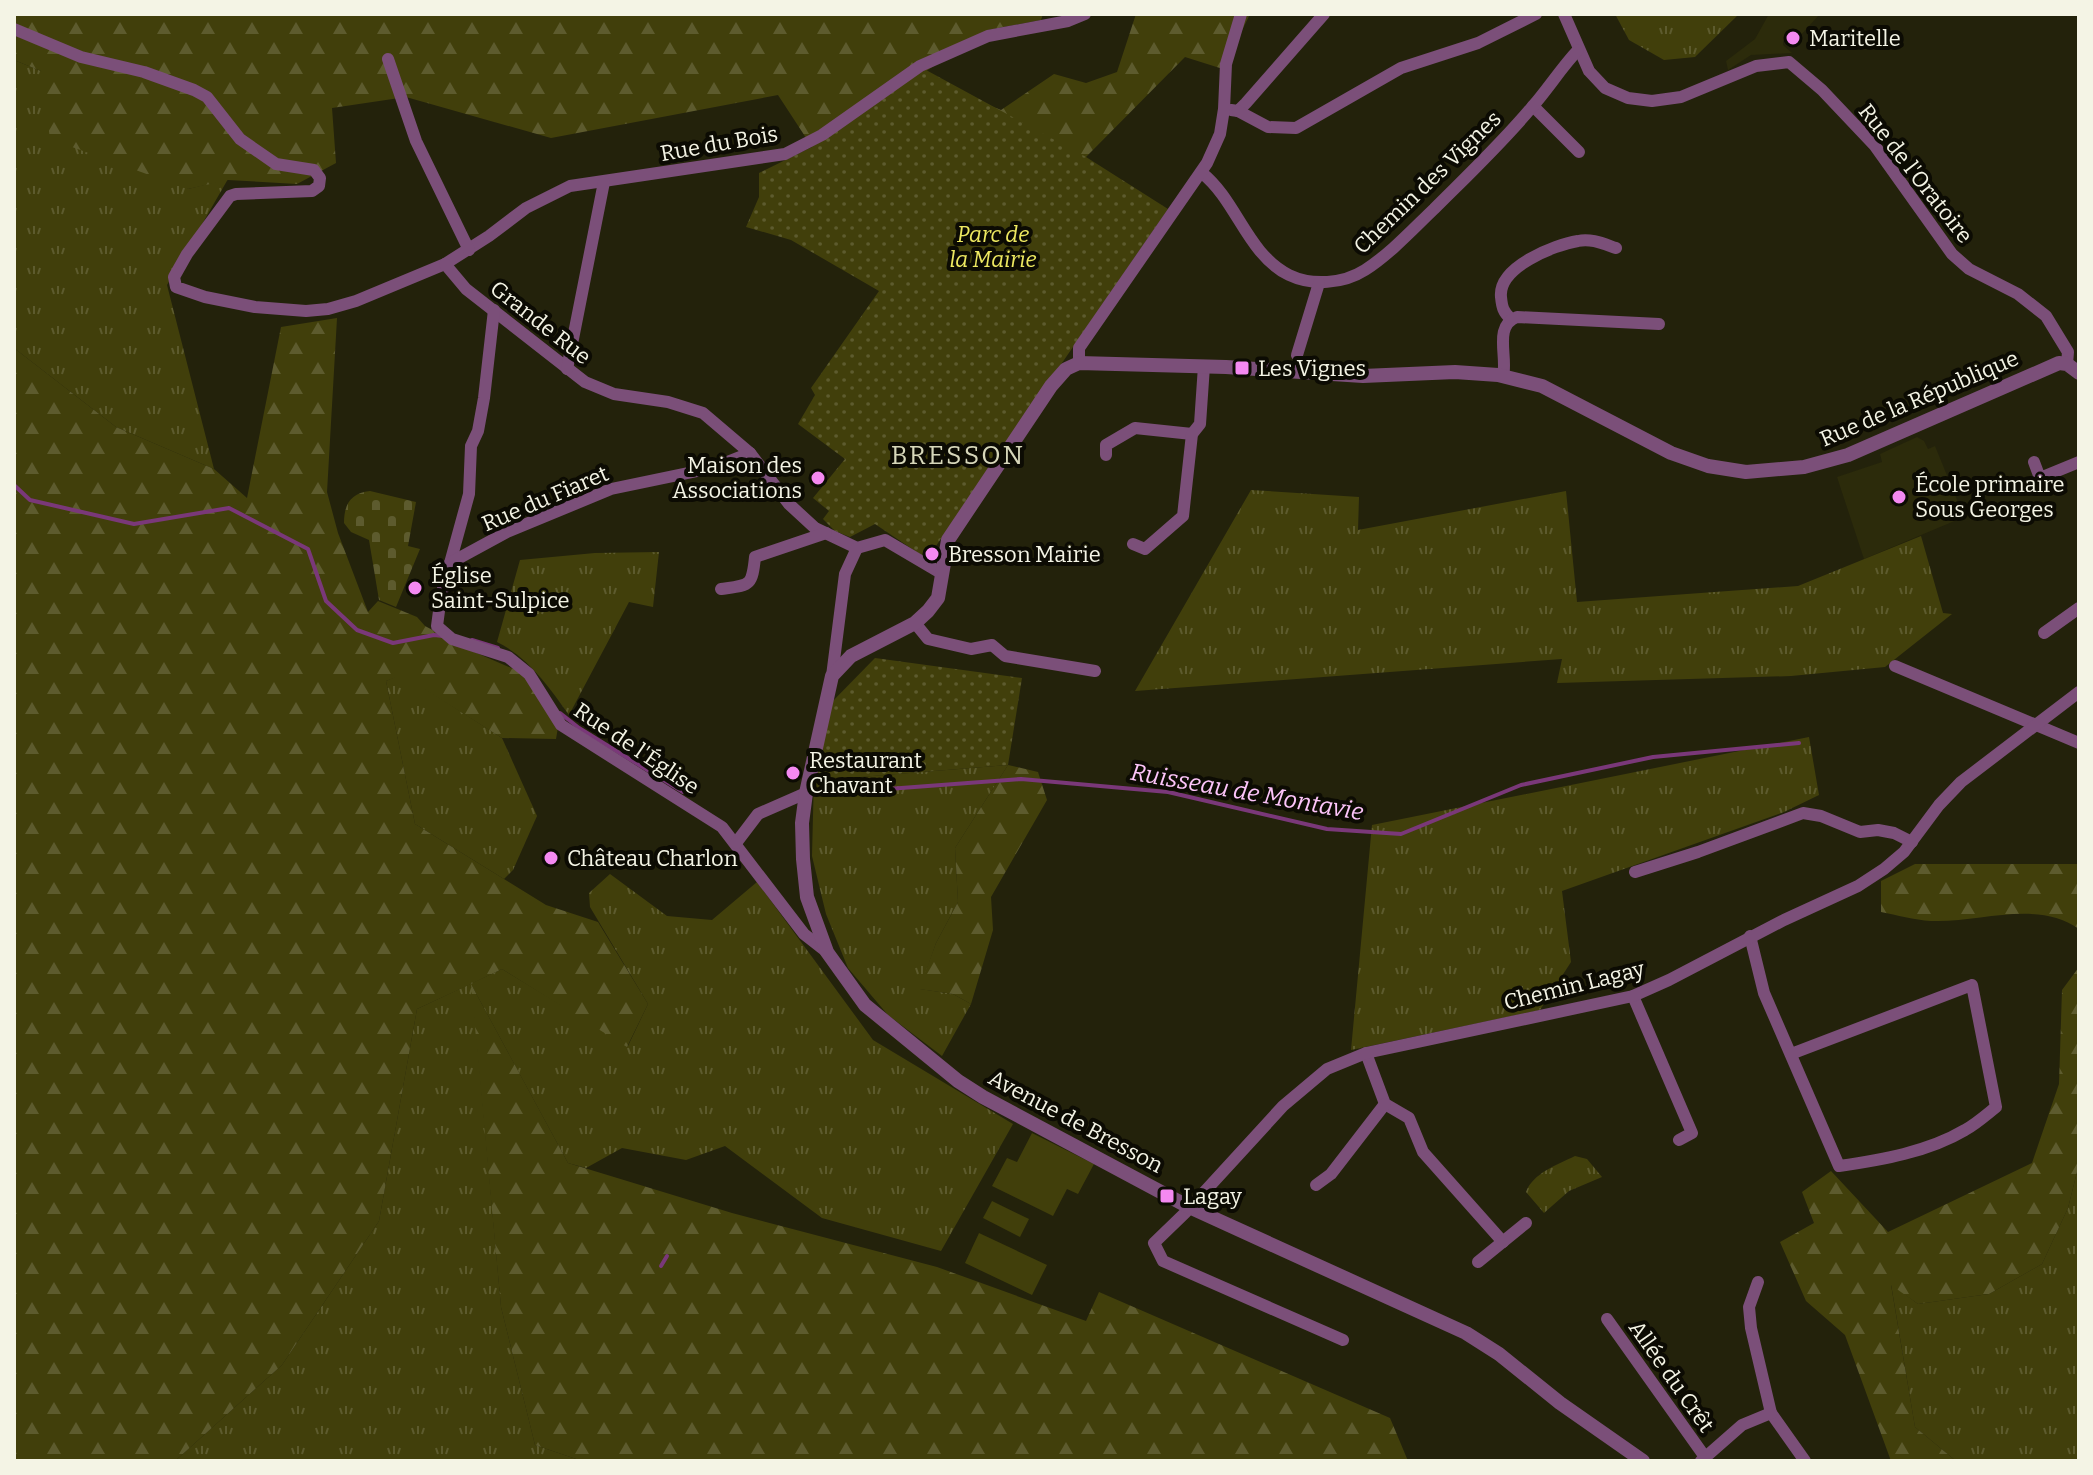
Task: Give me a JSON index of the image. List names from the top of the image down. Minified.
{"streets":{"street":["Rue du Bois","Rue de l'Oratoire","Chemin des Vignes","Grande Rue","Rue de la République","Rue du Fiaret","Rue de l'Église","Chemin Lagay","Avenue de Bresson","Allée du Crêt"]},"crossings":[["Rue du Bois","Grande Rue"],["Rue de l'Oratoire","Chemin des Vignes"],["Rue de l'Oratoire","Rue de la République"],["Grande Rue","Rue du Fiaret"],["Grande Rue","Rue de l'Église"],["Rue du Fiaret","Rue de l'Église"],["Rue de l'Église","Avenue de Bresson"],["Chemin Lagay","Avenue de Bresson"]],"districts":["BRESSON"],"water":["Ruisseau de Montavie"],"parks":["Parc de la Mairie"],"places":{"other":["Maritelle","Maison des Associations","École primaire Sous Georges","Bresson Mairie","Église Saint-Sulpice","Restaurant Chavant","Château Charlon"],"transit":["Les Vignes","Lagay"]}}
